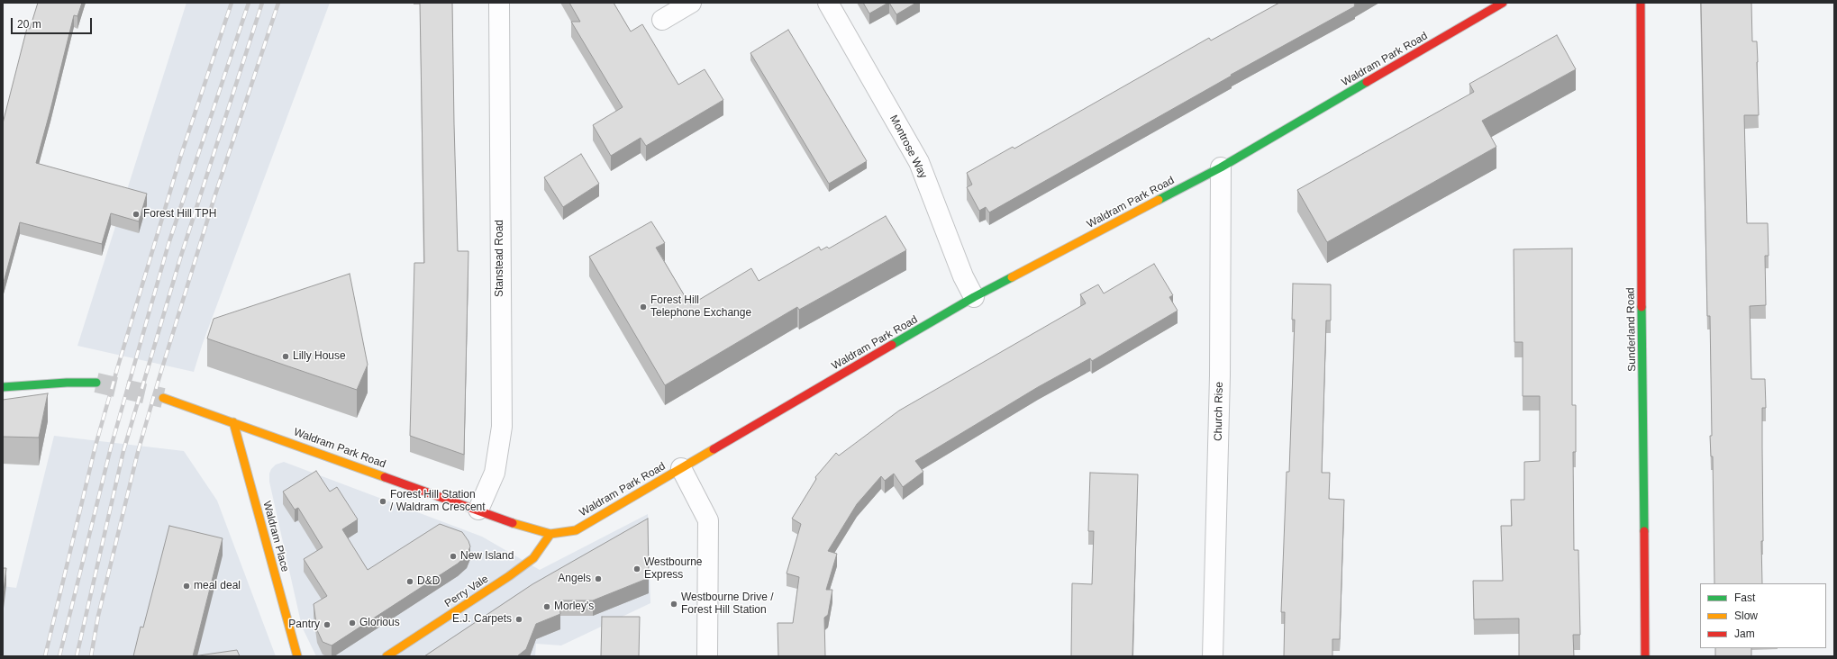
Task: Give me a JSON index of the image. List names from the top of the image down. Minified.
{"streets":{"main road":["Waldram Park Road","Sunderland Road","Waldram Place","Perry Vale"],"street":["Montrose Way","Stanstead Road","Church Rise"]},"crossings":[["Waldram Park Road","Montrose Way"],["Waldram Park Road","Stanstead Road"],["Waldram Park Road","Church Rise"],["Waldram Park Road","Waldram Place"],["Waldram Park Road","Perry Vale"]],"places":["Forest Hill TPH","Forest Hill Telephone Exchange","Lilly House","Forest Hill Station / Waldram Crescent","New Island","Westbourne Express","Angels","D&D","meal deal","Westbourne Drive / Forest Hill Station","Morley's","E.J. Carpets","Glorious","Pantry"],"legend":["Fast","Slow","Jam"],"scale_bar":"20 m"}
